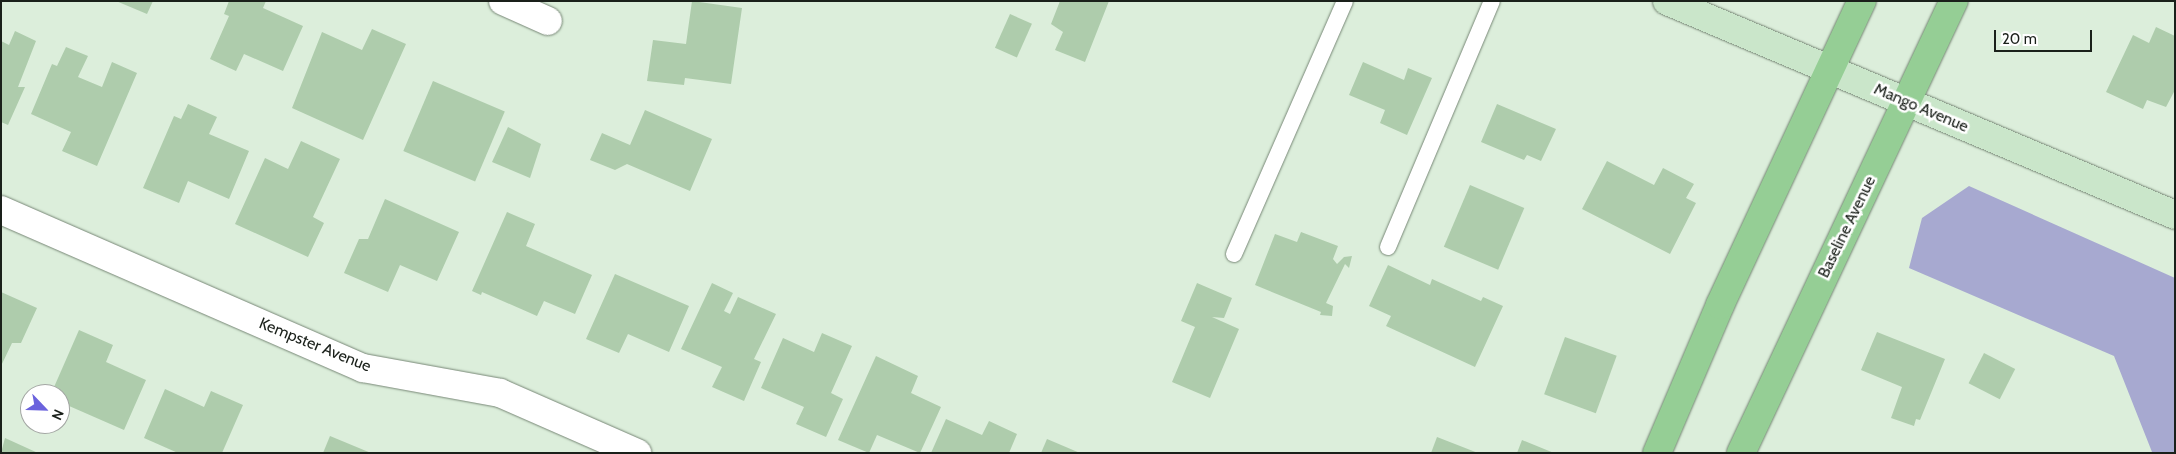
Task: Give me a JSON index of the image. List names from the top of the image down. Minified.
{"streets":{"main road":["Baseline Avenue"],"street":["Mango Avenue","Kempster Avenue"]},"crossings":[["Mango Avenue","Baseline Avenue"]],"scale_bar":"20 m","north":"bottom right"}
